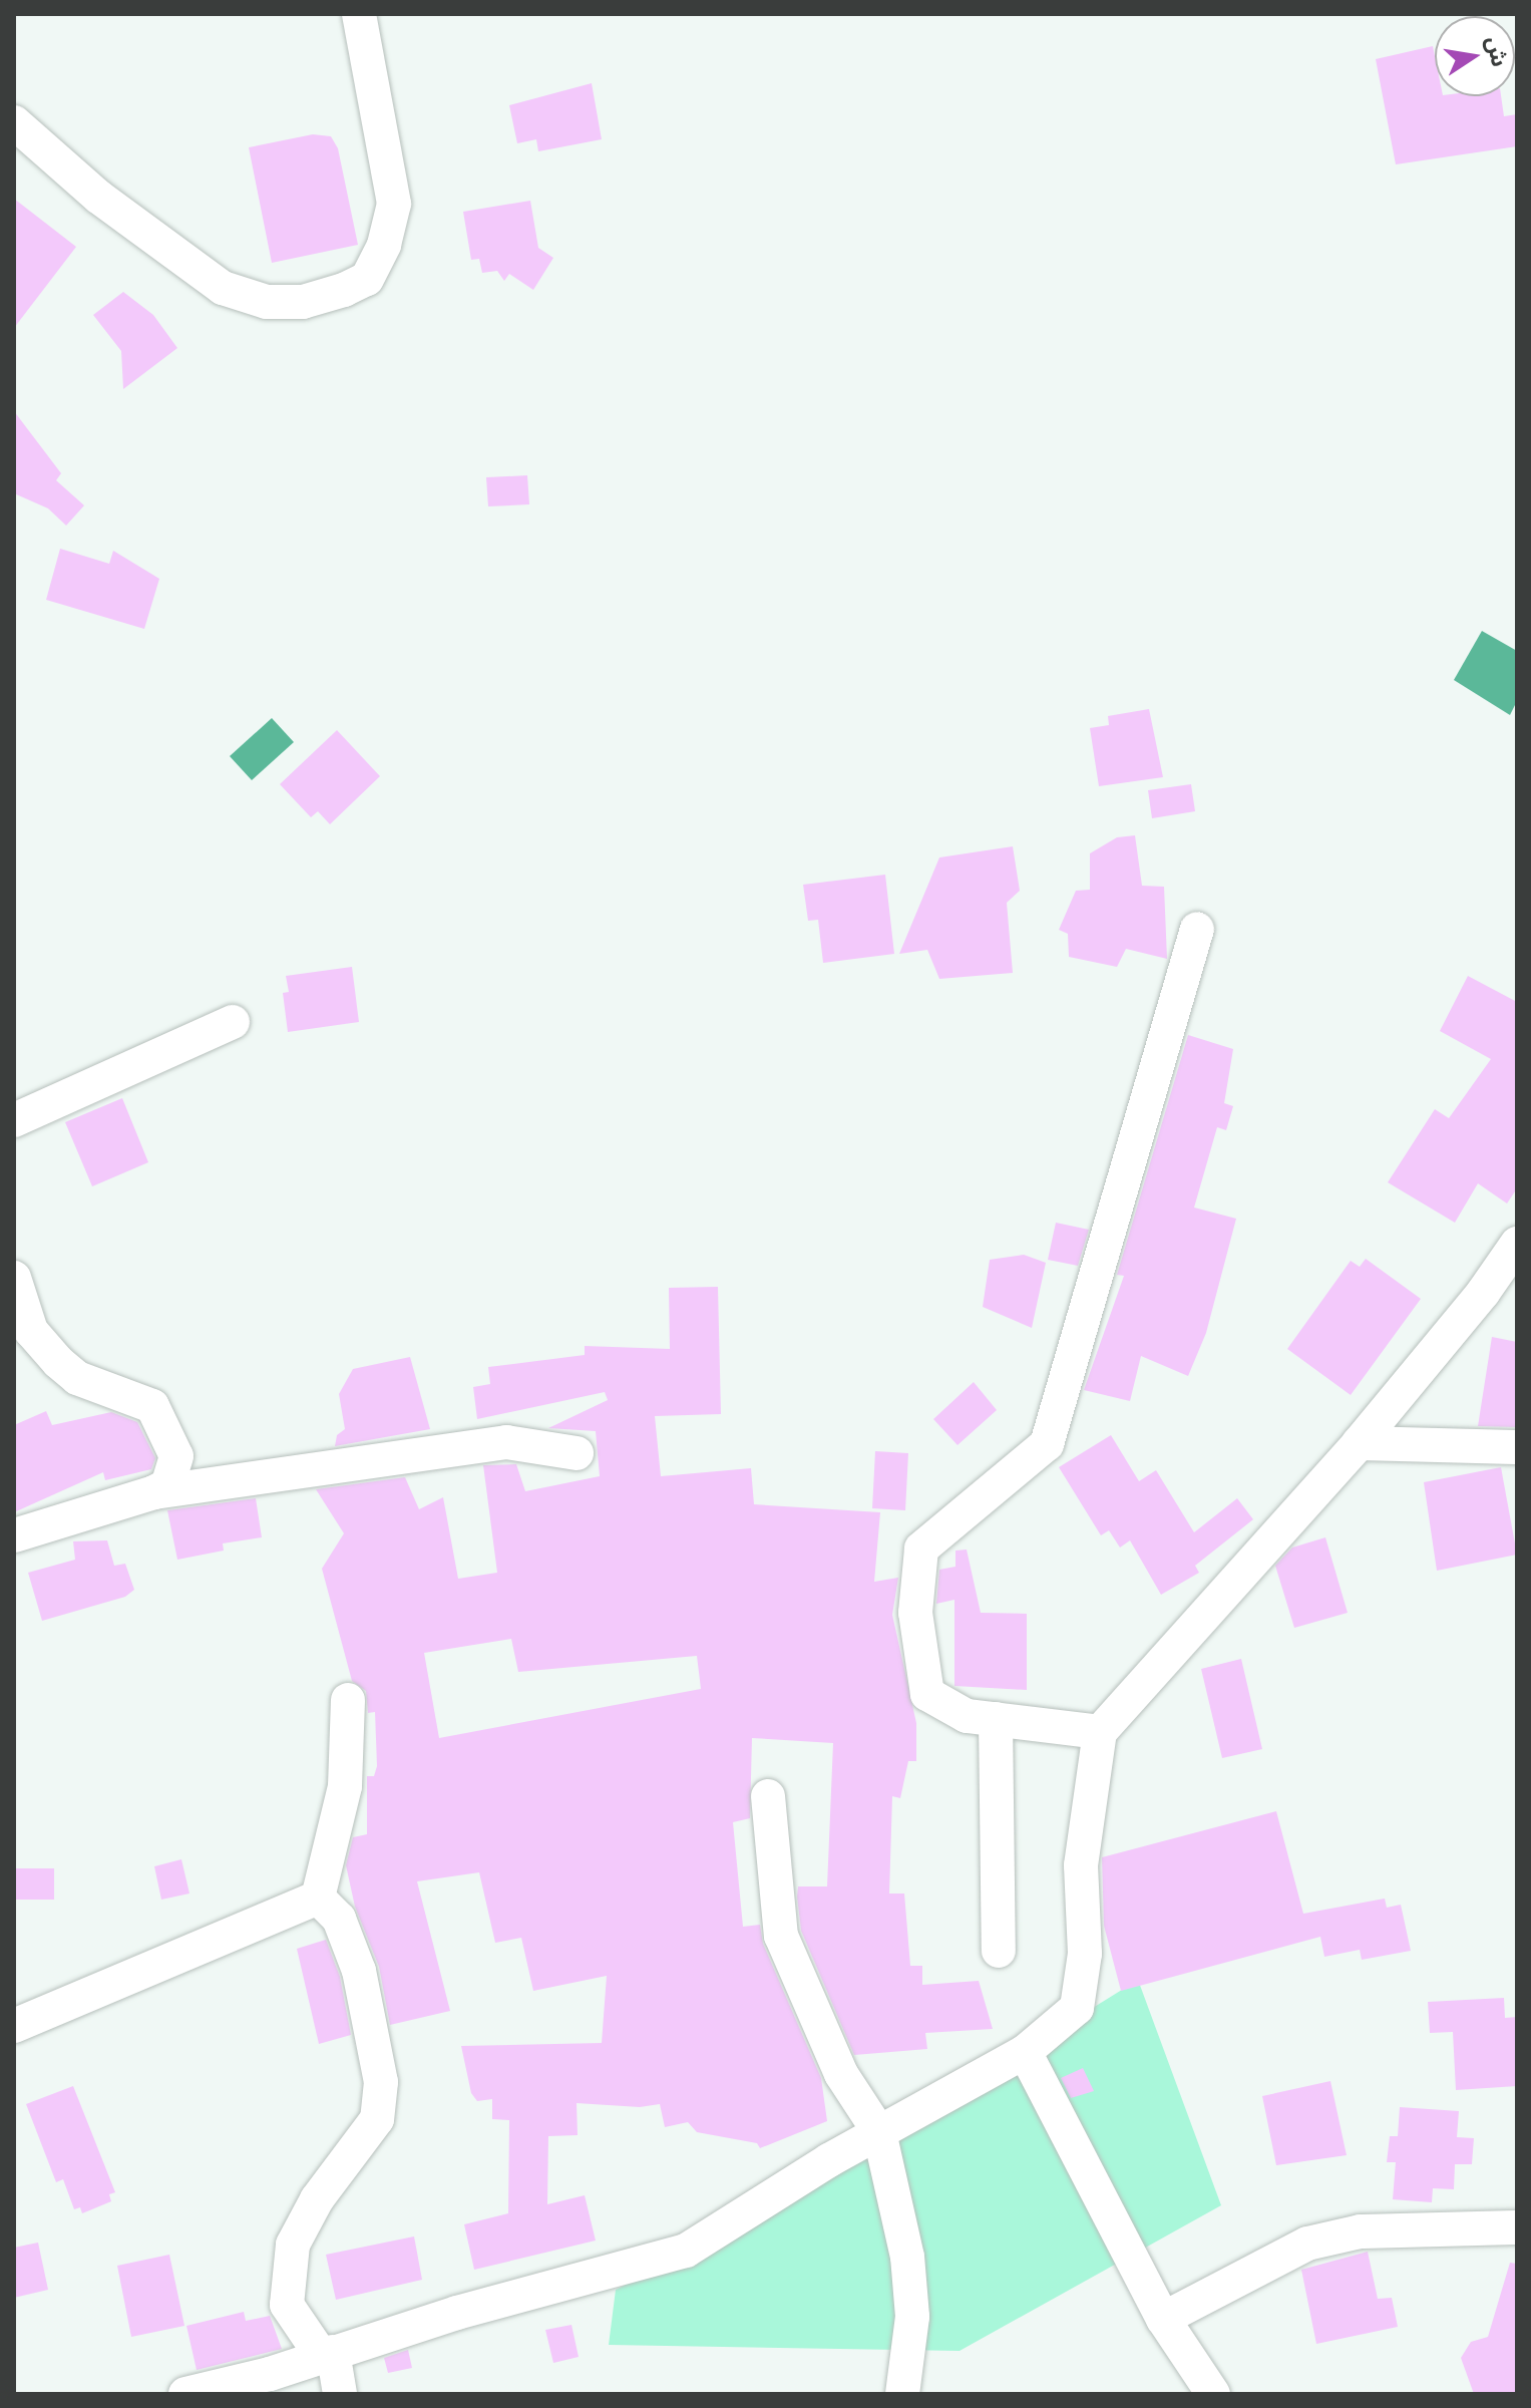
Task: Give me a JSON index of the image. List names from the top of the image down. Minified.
{"north":"right"}
